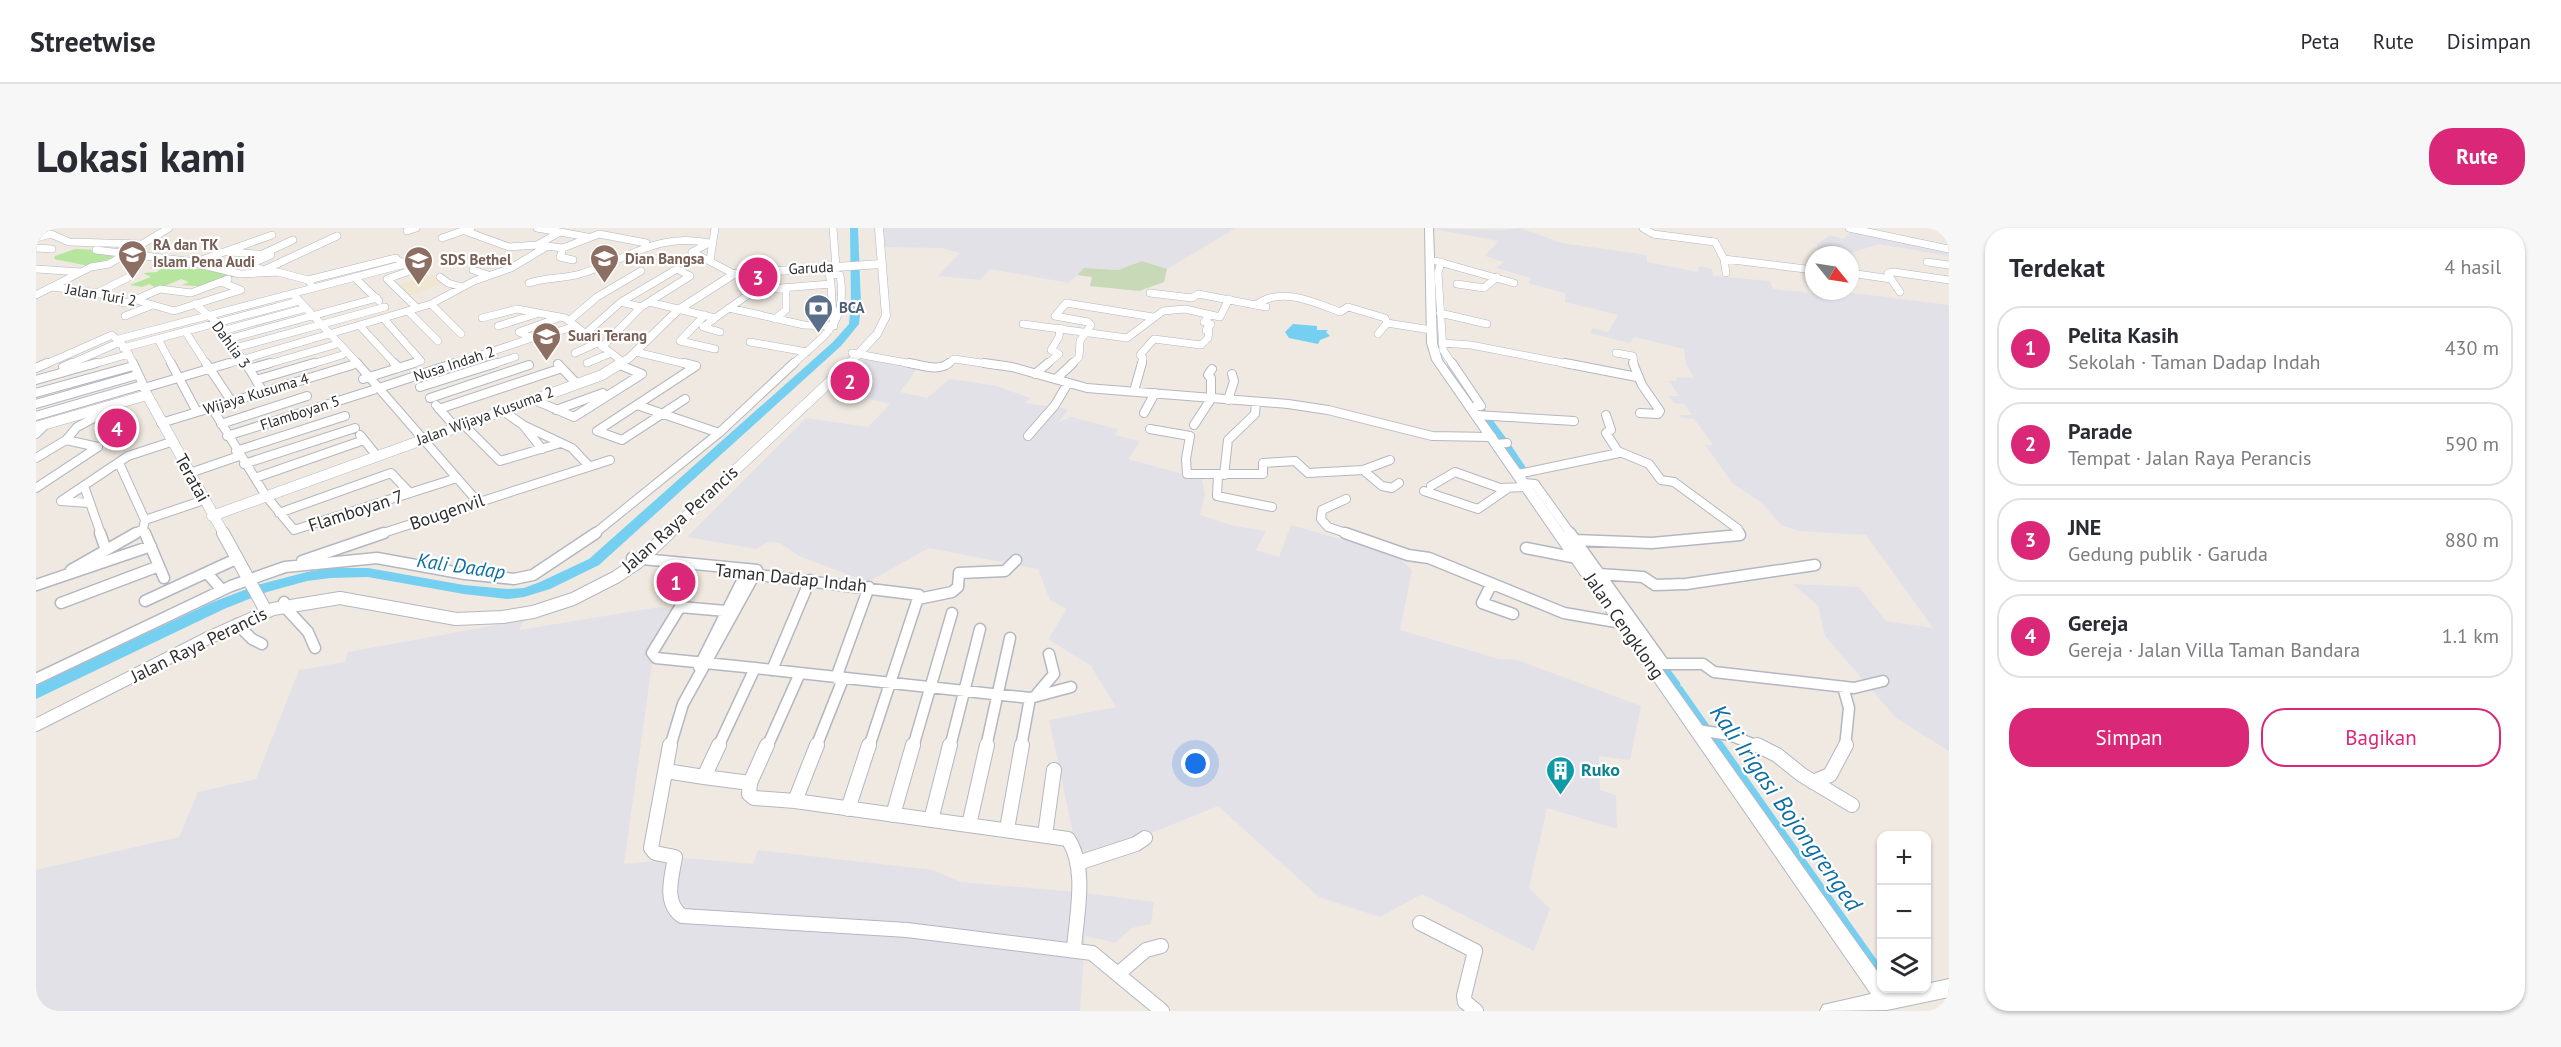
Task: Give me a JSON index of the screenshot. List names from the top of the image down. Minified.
{"streets":{"main road":["Jalan Cengklong"],"street":["Garuda","Jalan Turi 2","Dahlia 3","Nusa Indah 2","Wijaya Kusuma 4","Flamboyan 5","Jalan Wijaya Kusuma 2","Teratai","Flamboyan 7","Bougenvil","Jalan Raya Perancis","Taman Dadap Indah"]},"crossings":[["Garuda","Jalan Wijaya Kusuma 2"],["Garuda","Jalan Raya Perancis"],["Jalan Turi 2","Dahlia 3"],["Dahlia 3","Wijaya Kusuma 4"],["Nusa Indah 2","Flamboyan 5"],["Wijaya Kusuma 4","Teratai"],["Wijaya Kusuma 4","Flamboyan 7"],["Flamboyan 5","Flamboyan 7"],["Jalan Wijaya Kusuma 2","Teratai"],["Jalan Wijaya Kusuma 2","Flamboyan 7"],["Teratai","Jalan Raya Perancis"],["Jalan Raya Perancis","Taman Dadap Indah"]],"water":["Kali Dadap","Kali Irigasi Bojongrenged"],"places":{"school or university":["RA dan TK Islam Pena Audi","Dian Bangsa","SDS Bethel","Suari Terang"],"bank":["BCA"],"building":["Ruko"]},"north":"bottom right","page":{"header":"Streetwise","nav":["Peta","Rute","Disimpan"],"buttons":["Rute",["Simpan","Bagikan"]],"title":"Lokasi kami","heading":["Terdekat","4 hasil"],"pins":["3","2","4","1"],"list":[{"mark":"1","name":"Pelita Kasih","note":"Sekolah · Taman Dadap Indah","value":"430 m"},{"mark":"2","name":"Parade","note":"Tempat · Jalan Raya Perancis","value":"590 m"},{"mark":"3","name":"JNE","note":"Gedung publik · Garuda","value":"880 m"},{"mark":"4","name":"Gereja","note":"Gereja · Jalan Villa Taman Bandara","value":"1.1 km"}],"map_buttons":["+","−"]}}
